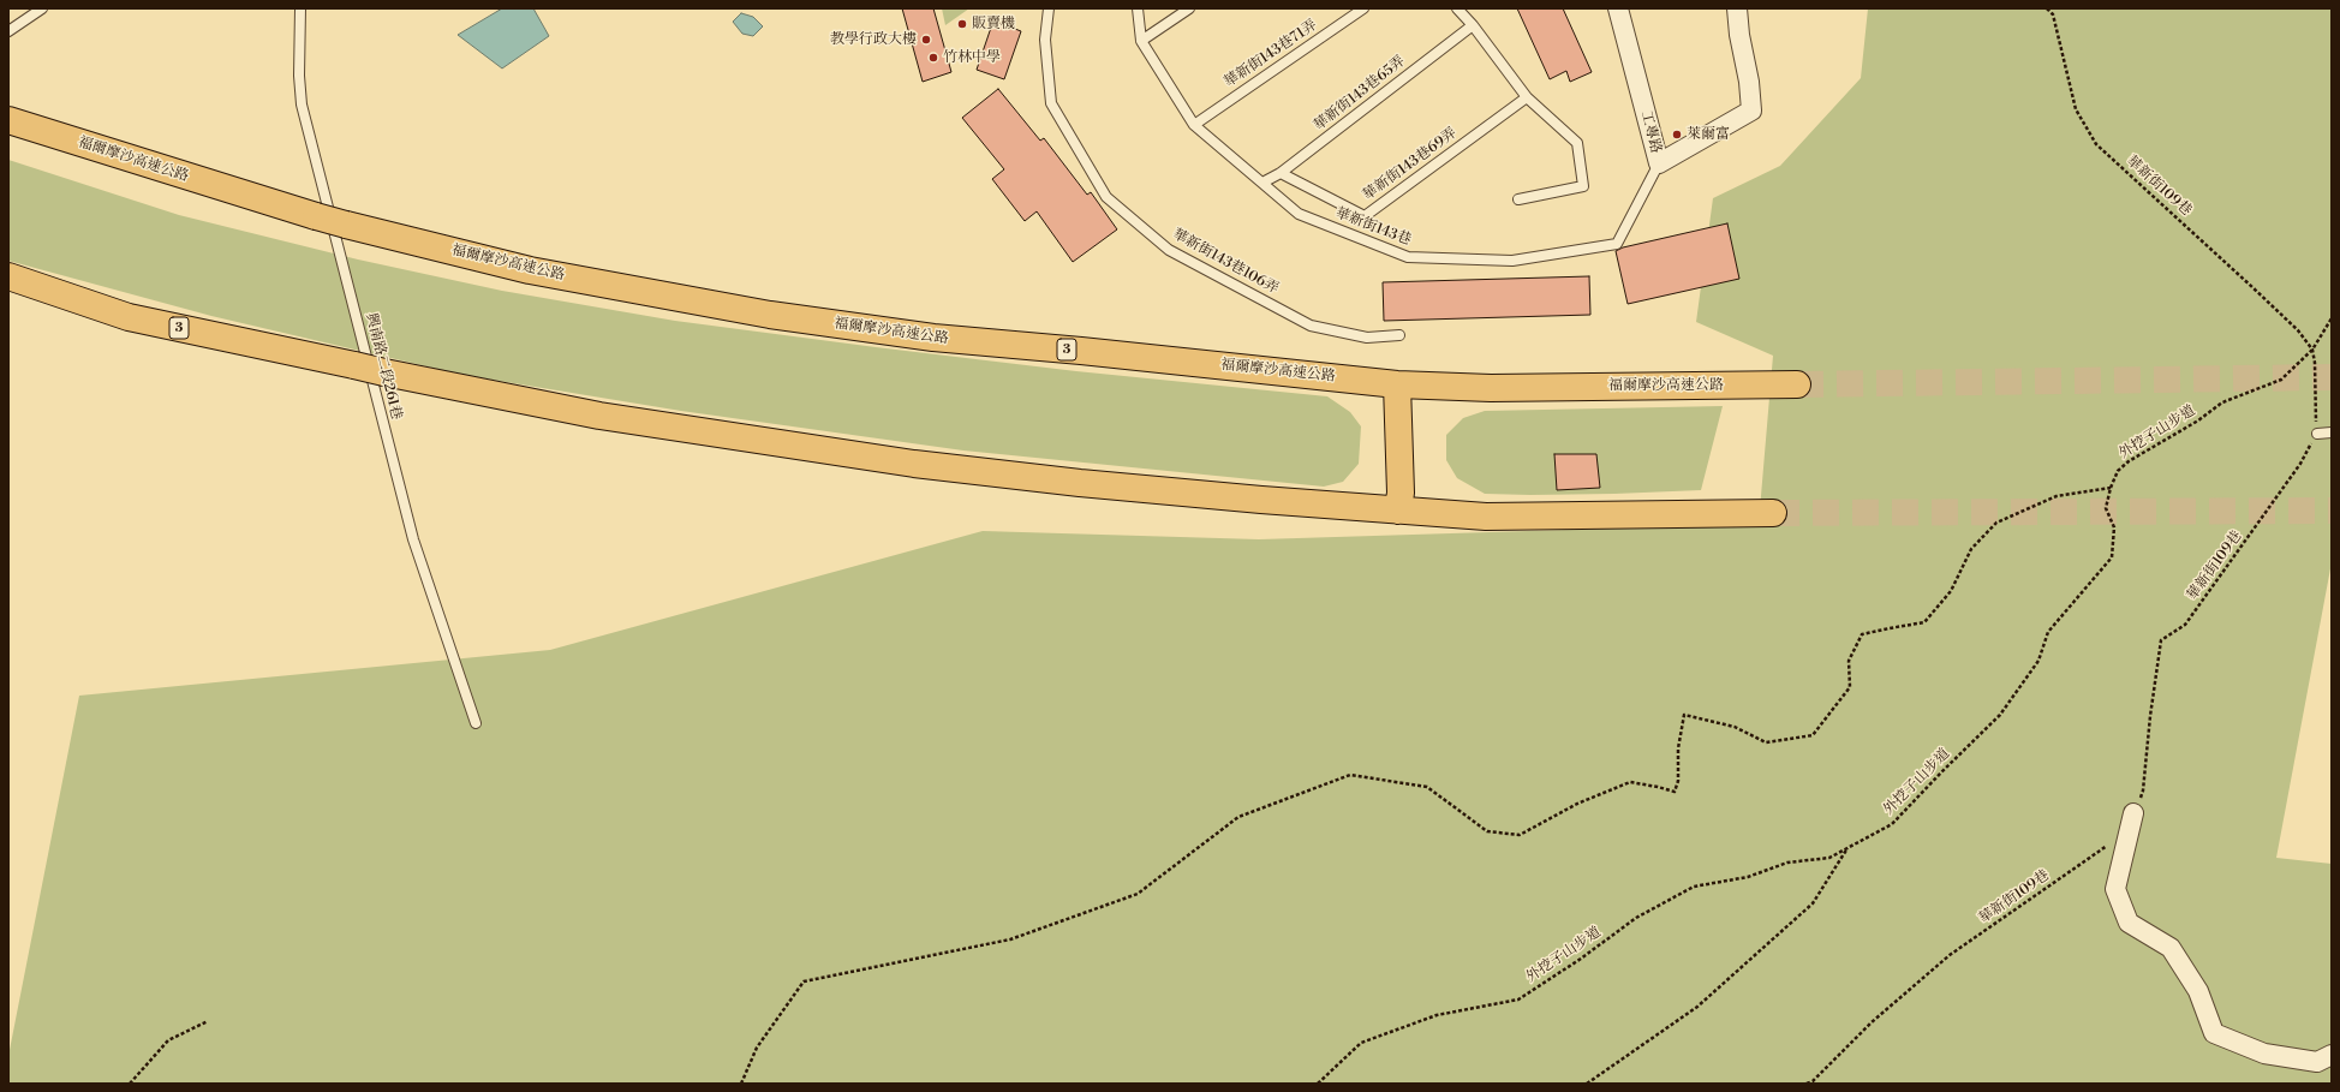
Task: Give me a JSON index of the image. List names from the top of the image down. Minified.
{"streets":{"highway":["福爾摩沙高速公路","3"],"street":["工專路"],"lane":["華新街143巷71弄","華新街143巷65弄","華新街143巷69弄","華新街143巷","華新街143巷106弄","興南路二段261巷"],"path":["華新街109巷","外挖子山步道"]},"crossings":[["華新街143巷71弄","華新街143巷"],["華新街143巷65弄","華新街143巷69弄"],["華新街143巷65弄","華新街143巷"],["工專路","華新街143巷"],["華新街109巷","外挖子山步道"]],"places":["販賣機","教學行政大樓","竹林中學","萊爾富"]}
